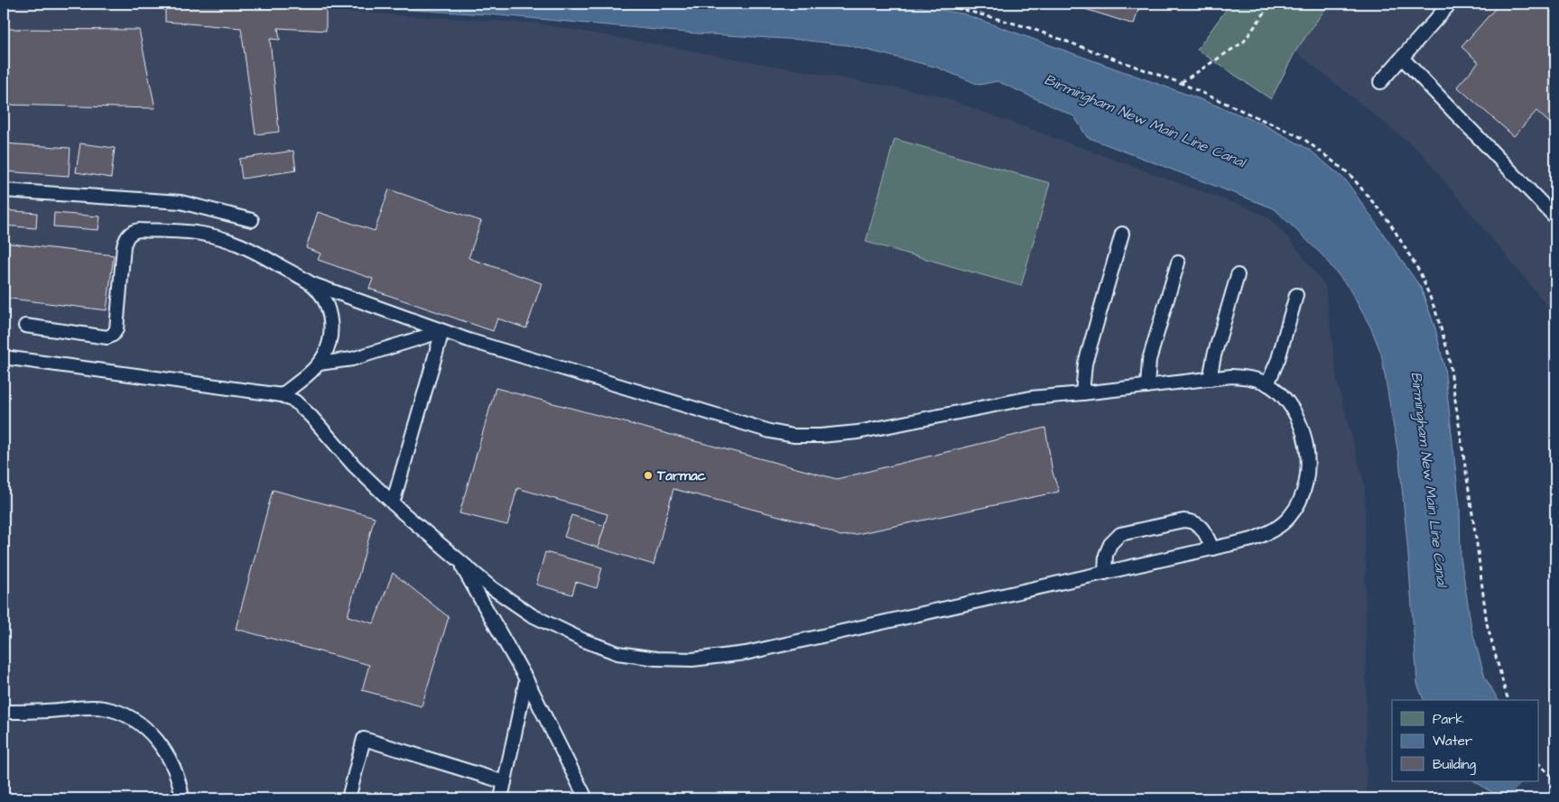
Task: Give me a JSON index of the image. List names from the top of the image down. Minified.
{"water":["Birmingham New Main Line Canal"],"places":["Tarmac"],"legend":["Park","Water","Building"]}
